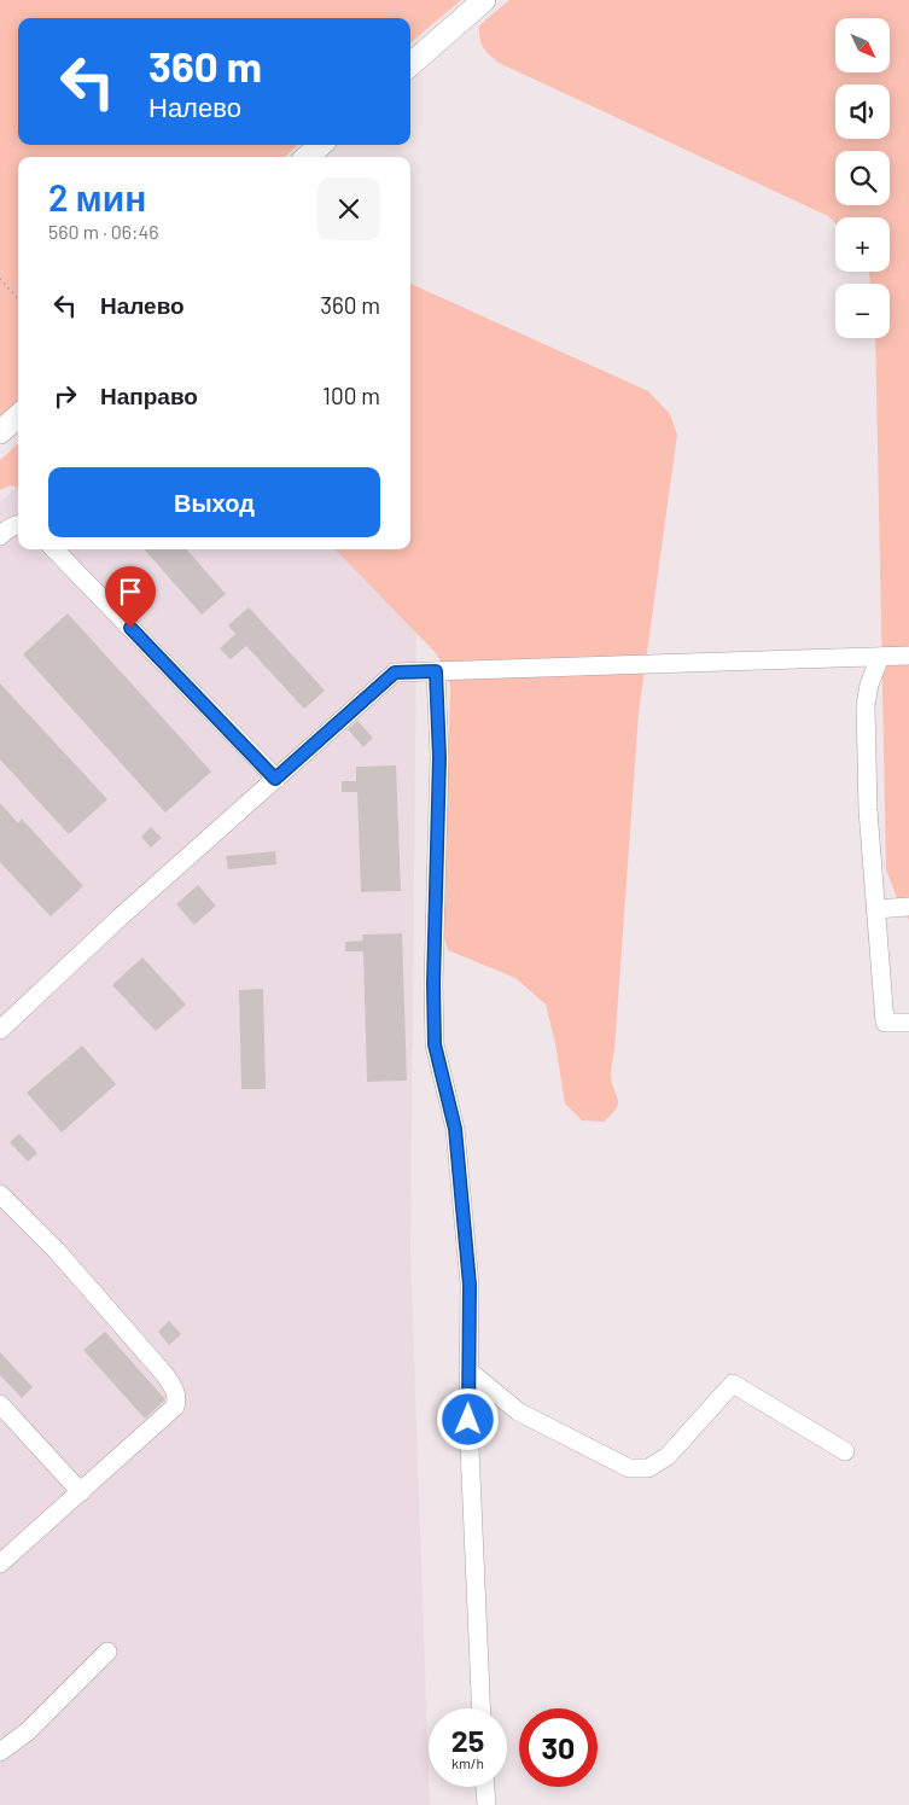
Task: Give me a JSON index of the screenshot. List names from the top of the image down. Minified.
{"north":"bottom right","page":{"map_buttons":["+","−"],"turn":["360 m","Налево"],"heading":["2 мин","560 m · 06:46"],"list":[{"name":"Налево","value":"360 m"},{"name":"Направо","value":"100 m"}],"buttons":"Выход","speed":"25 km/h","limit":"30"}}
